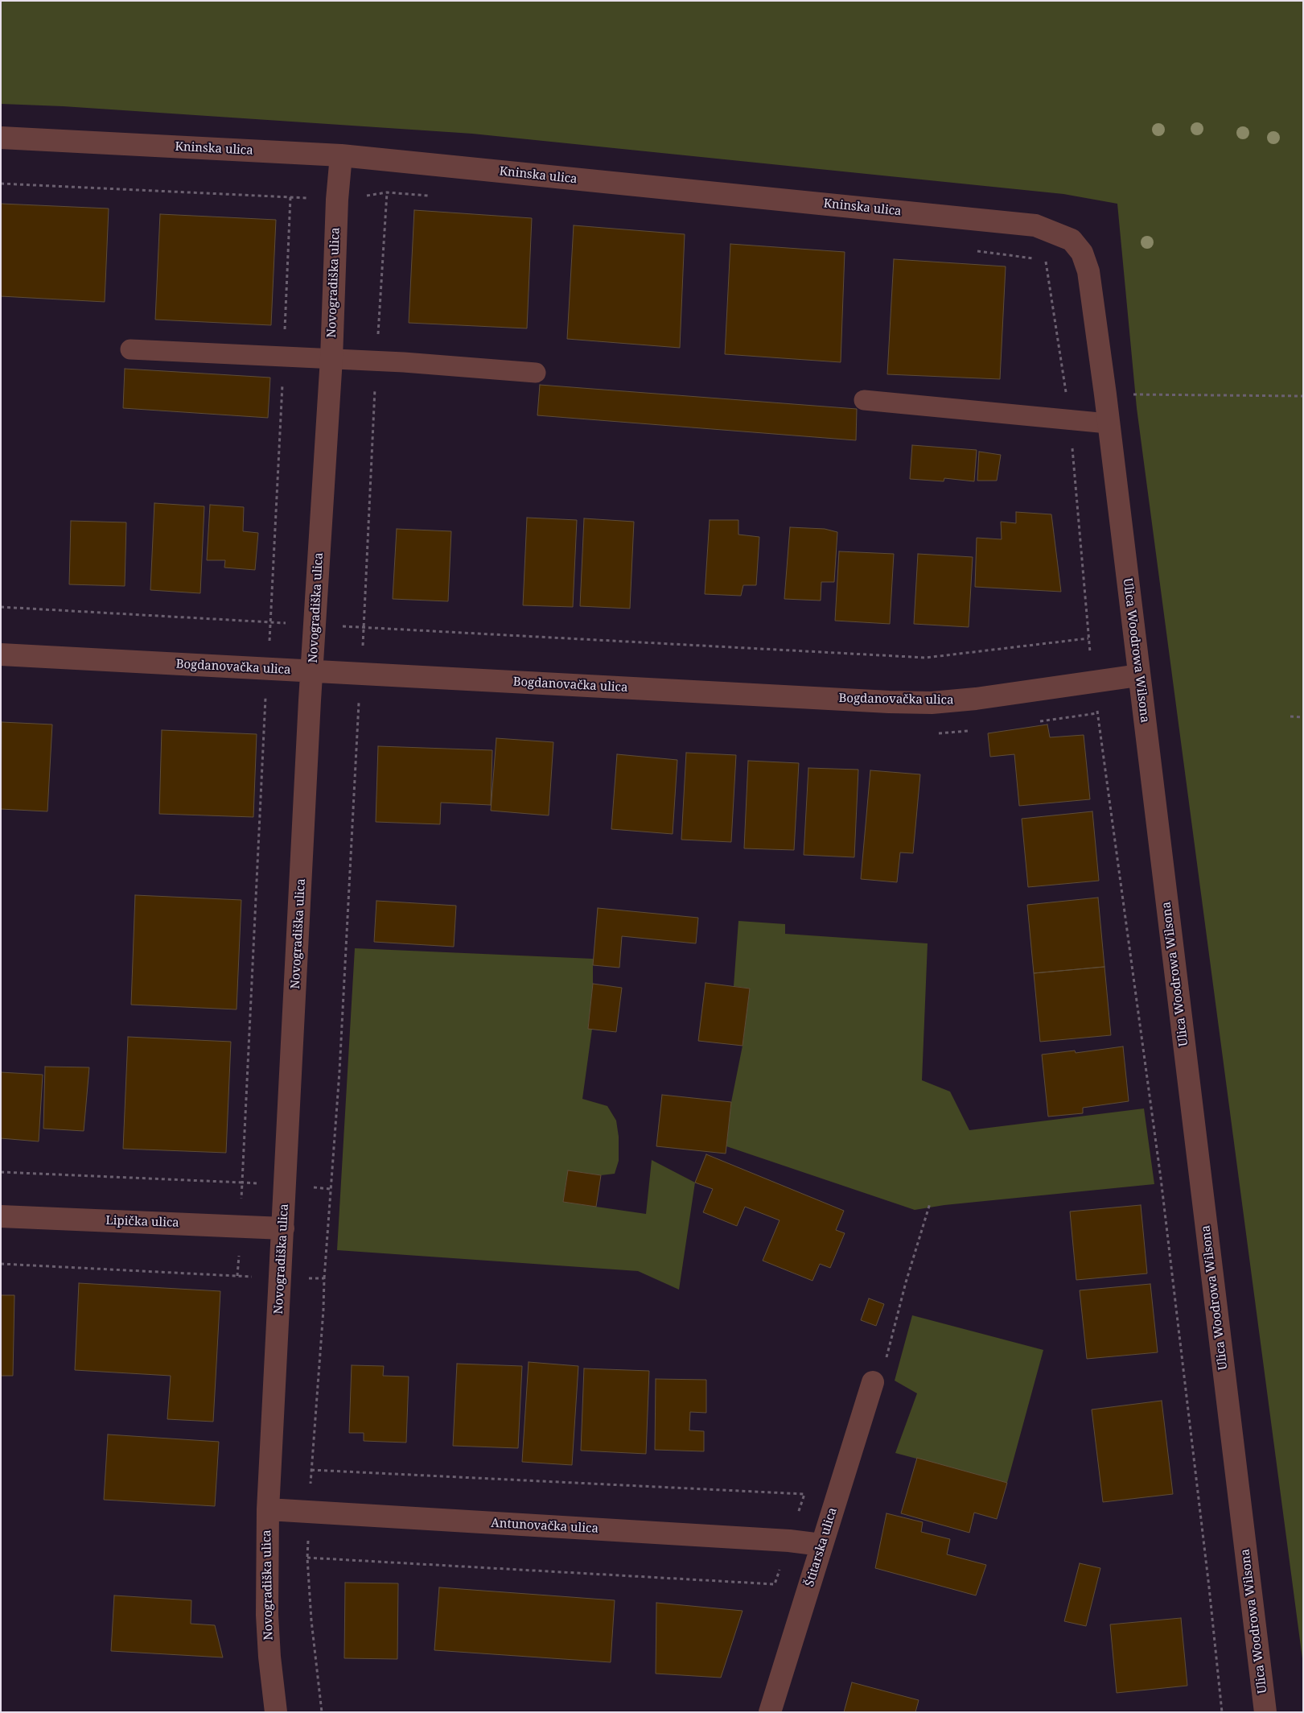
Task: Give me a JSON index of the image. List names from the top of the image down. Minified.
{"streets":{"street":["Kninska ulica","Novogradiška ulica","Ulica Woodrowa Wilsona","Bogdanovačka ulica","Lipička ulica","Antunovačka ulica","Štitarska ulica"]},"crossings":[["Kninska ulica","Novogradiška ulica"],["Kninska ulica","Ulica Woodrowa Wilsona"],["Novogradiška ulica","Bogdanovačka ulica"],["Novogradiška ulica","Lipička ulica"],["Novogradiška ulica","Antunovačka ulica"],["Ulica Woodrowa Wilsona","Bogdanovačka ulica"],["Antunovačka ulica","Štitarska ulica"]]}
